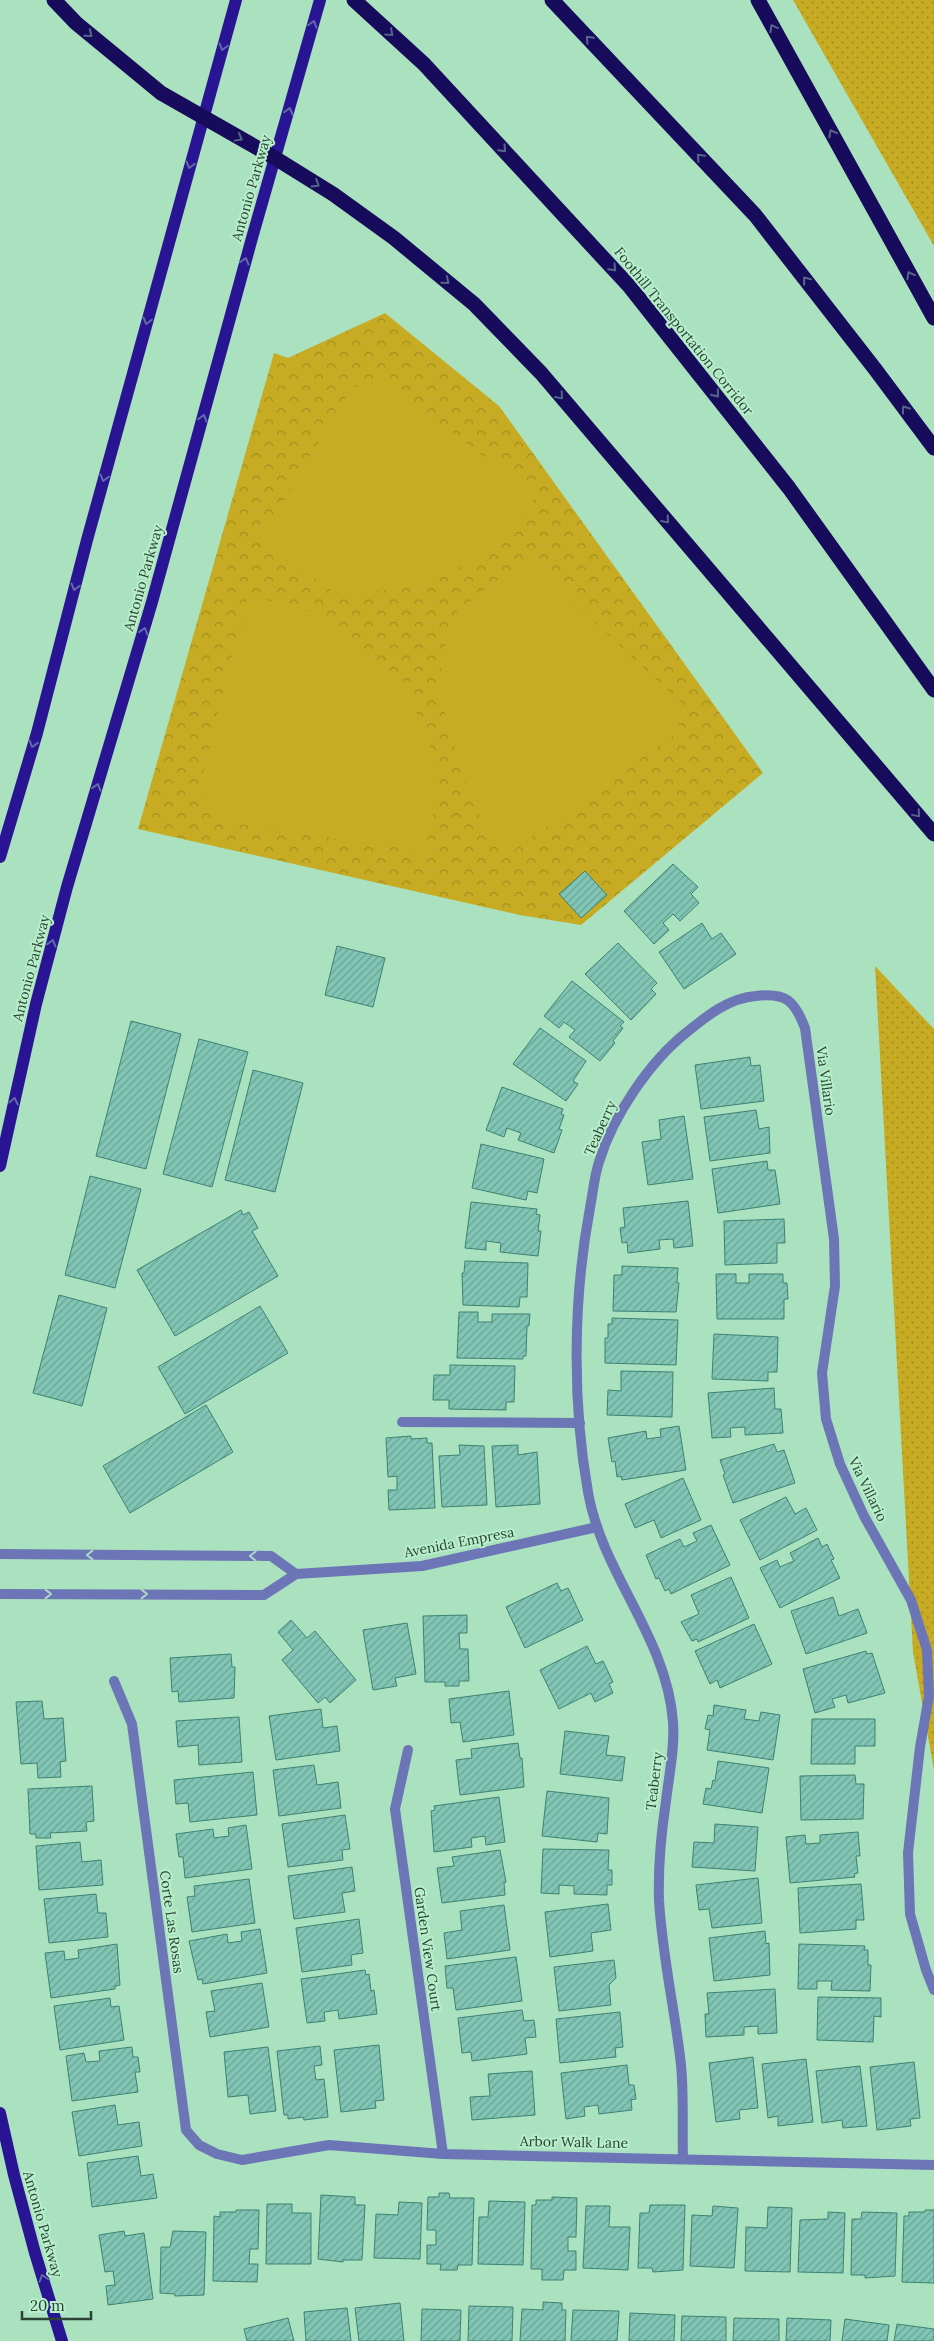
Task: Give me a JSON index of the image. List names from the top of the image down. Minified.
{"streets":{"highway":["Foothill Transportation Corridor"],"main road":["Antonio Parkway"],"street":["Via Villario","Teaberry","Avenida Empresa","Corte Las Rosas","Garden View Court","Arbor Walk Lane"]},"crossings":[["Via Villario","Teaberry"],["Teaberry","Avenida Empresa"],["Teaberry","Arbor Walk Lane"],["Corte Las Rosas","Arbor Walk Lane"],["Garden View Court","Arbor Walk Lane"]],"scale_bar":"20 m"}
